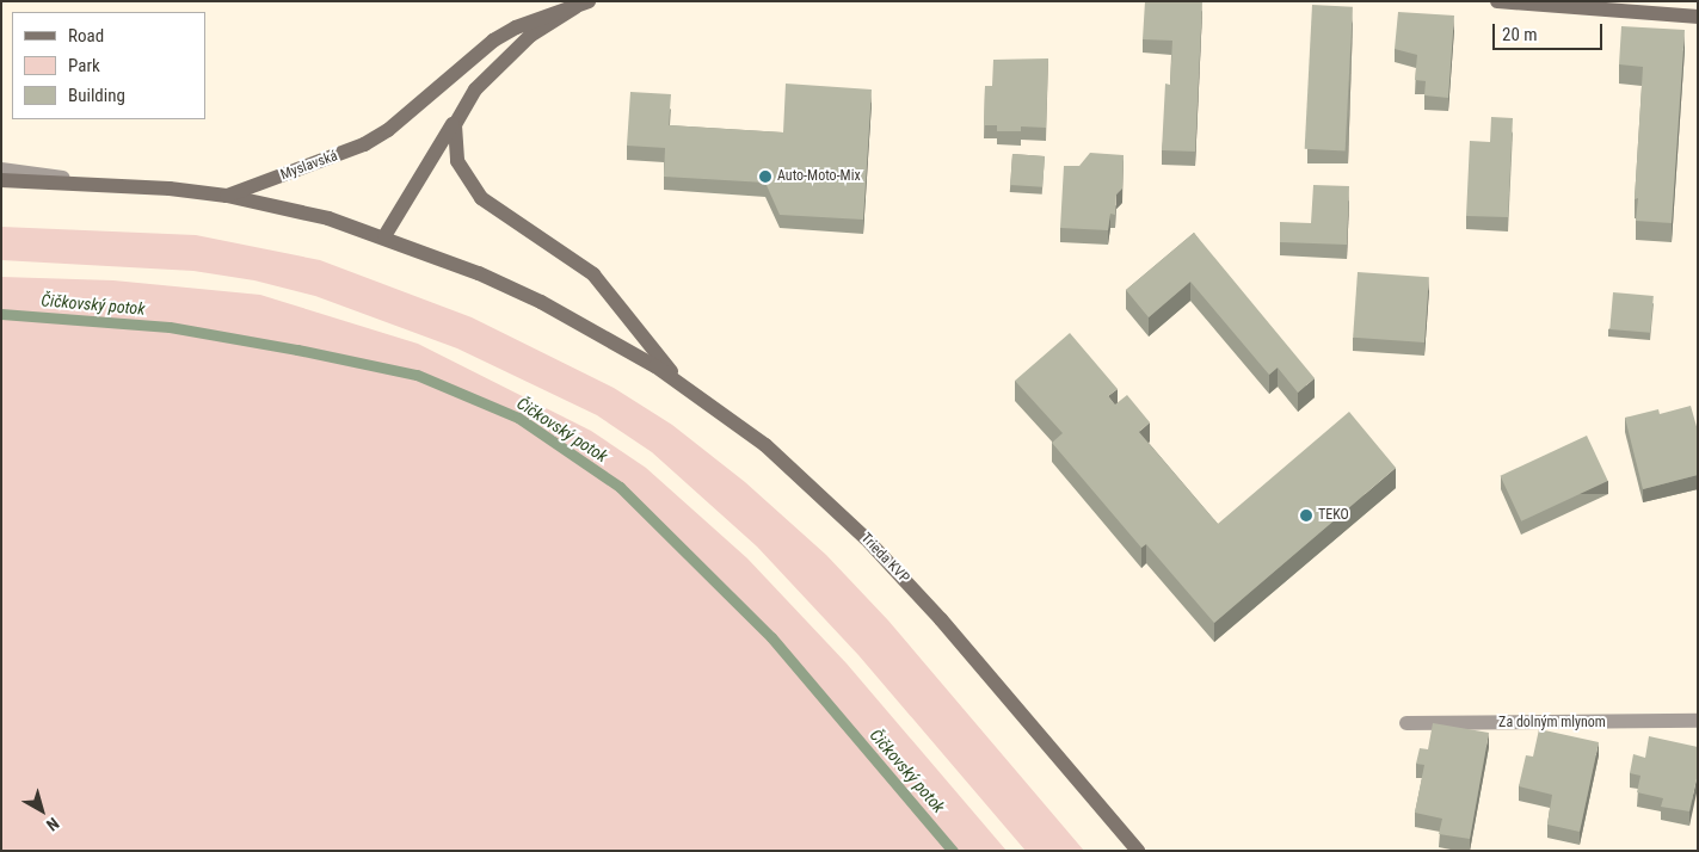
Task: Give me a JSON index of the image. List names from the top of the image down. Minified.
{"streets":{"street":["Myslavská","Trieda KVP","Za dolným mlynom"]},"crossings":[["Myslavská","Trieda KVP"]],"water":["Čičkovský potok"],"places":["Auto-Moto-Mix","TEKO"],"legend":["Road","Park","Building"],"scale_bar":"20 m","north":"bottom right"}
